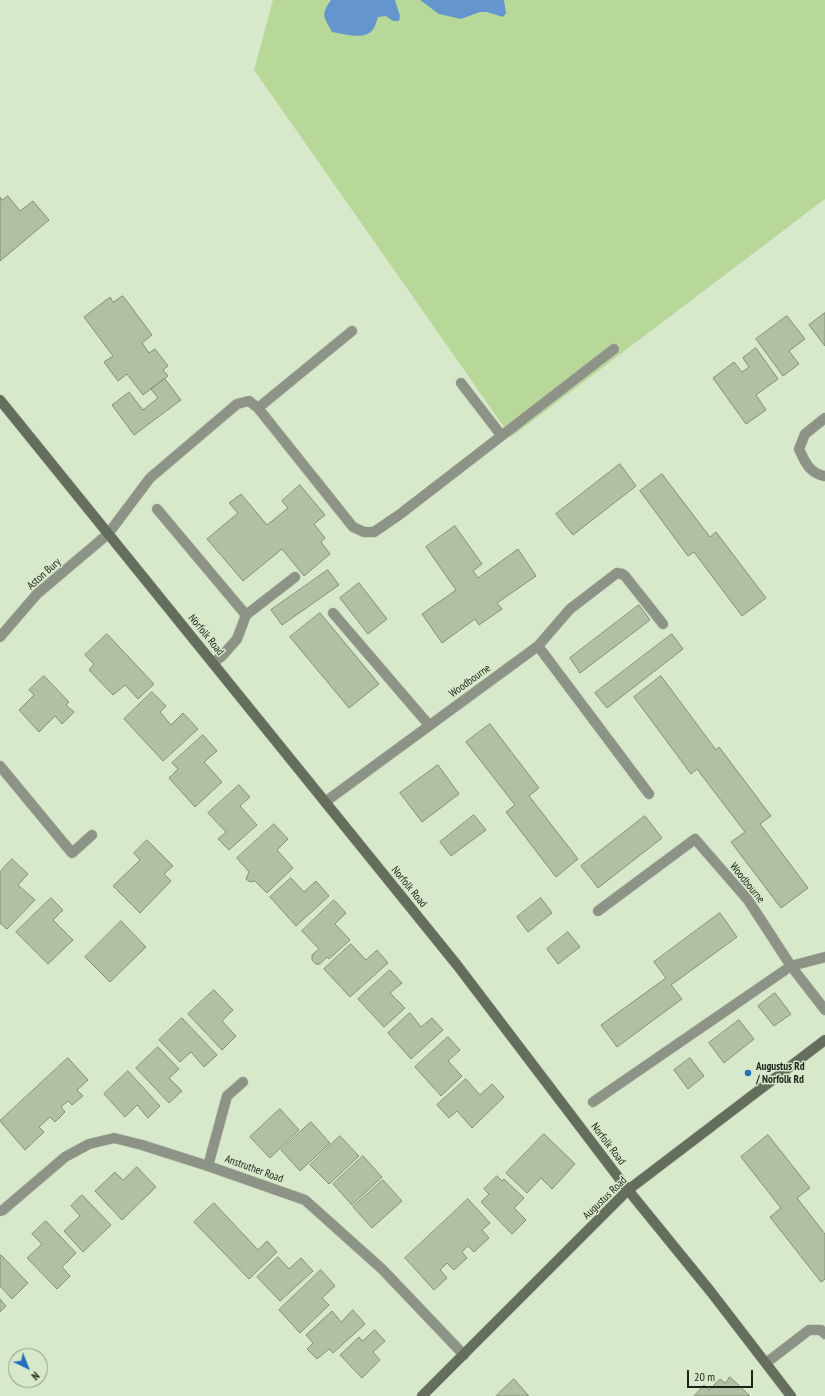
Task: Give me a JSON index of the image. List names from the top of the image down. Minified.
{"streets":{"main road":["Norfolk Road","Augustus Road"],"street":["Aston Bury","Woodbourne","Anstruther Road"]},"crossings":[["Aston Bury","Norfolk Road"],["Norfolk Road","Woodbourne"],["Norfolk Road","Augustus Road"],["Anstruther Road","Augustus Road"]],"places":["Augustus Rd / Norfolk Rd"],"scale_bar":"20 m","north":"bottom right"}
